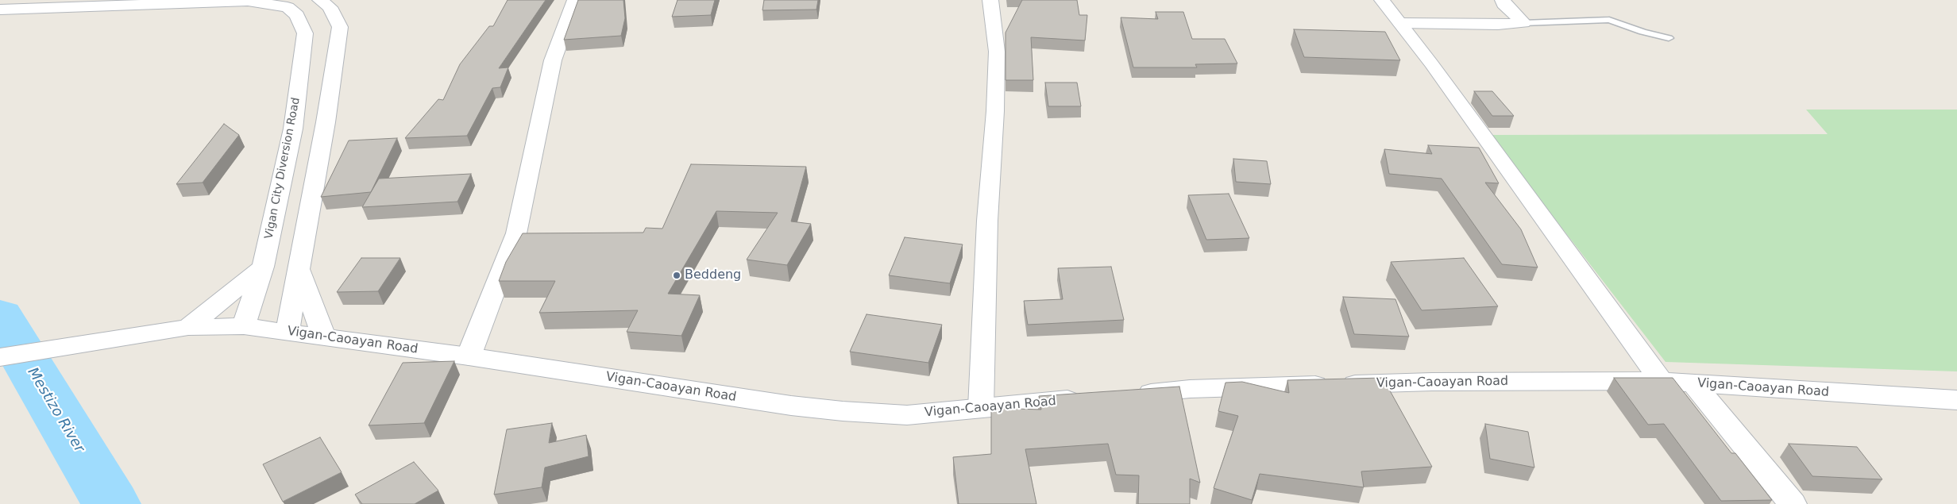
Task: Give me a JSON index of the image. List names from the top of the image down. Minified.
{"streets":{"main road":["Vigan City Diversion Road","Vigan-Caoayan Road"]},"crossings":[["Vigan City Diversion Road","Vigan-Caoayan Road"]],"water":["Mestizo River"],"places":["Beddeng"]}
